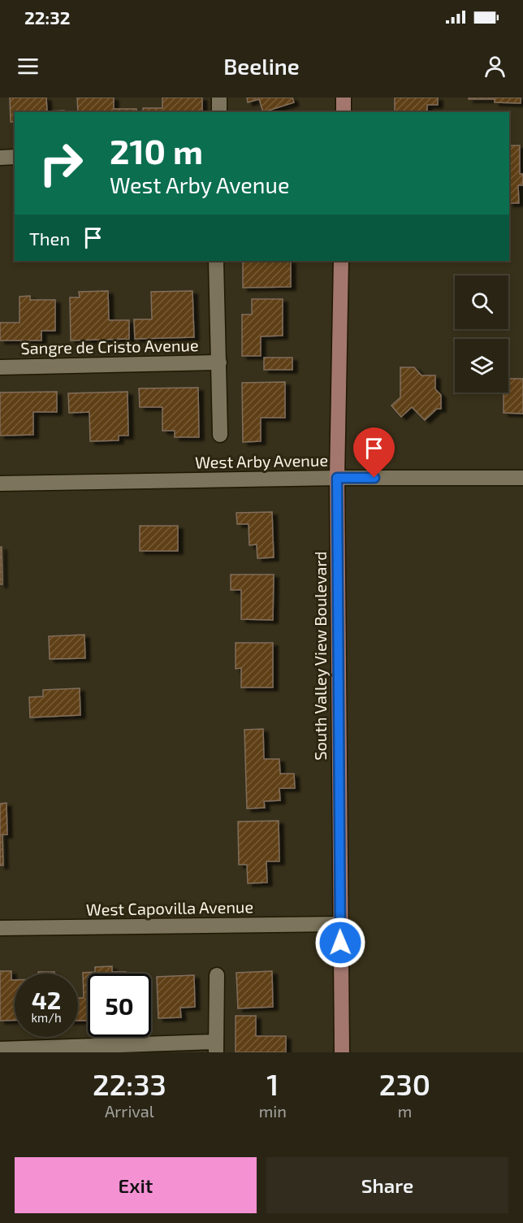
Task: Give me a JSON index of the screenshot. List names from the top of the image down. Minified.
{"streets":{"main road":["South Valley View Boulevard"],"street":["Sangre de Cristo Avenue","West Arby Avenue","West Capovilla Avenue"]},"crossings":[["West Arby Avenue","South Valley View Boulevard"],["South Valley View Boulevard","West Capovilla Avenue"]],"page":{"status":"22:32","header":"Beeline","turn":["210 m","West Arby Avenue"],"then":"Then","speed":"42 km/h","limit":"50","eta":["22:33","Arrival","1","min","230","m"],"buttons":["Exit","Share"]}}
